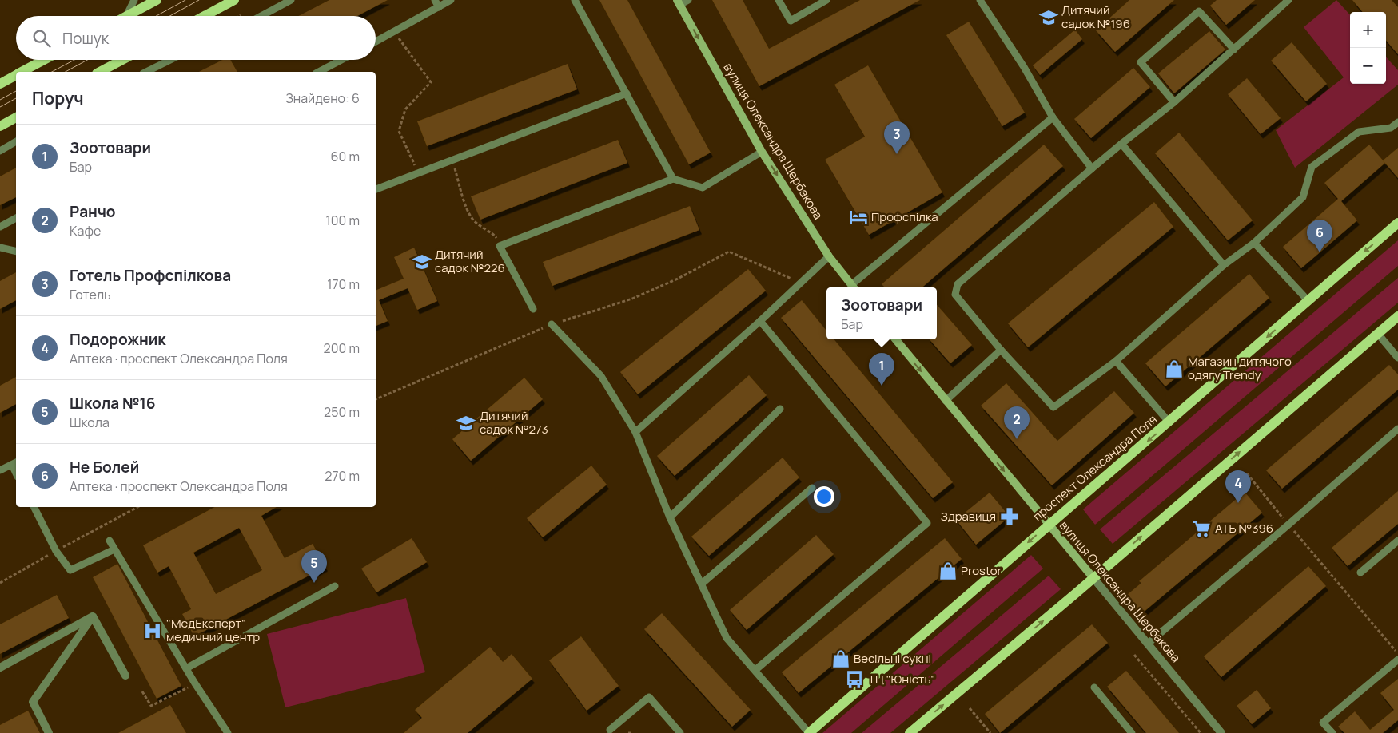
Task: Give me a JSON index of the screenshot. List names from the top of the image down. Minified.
{"streets":{"main road":["проспект Олександра Поля"],"street":["вулиця Олександра Щербакова"]},"crossings":[["вулиця Олександра Щербакова","проспект Олександра Поля"]],"one_way":["вулиця Олександра Щербакова"],"places":{"school or university":["Дитячий садок №196","Дитячий садок №226","Дитячий садок №273"],"hotel":["Профспілка"],"shop":["Магазин дитячого одягу Trendy","Prostor","Весільні сукні"],"pharmacy":["Здравиця"],"supermarket":["АТБ №396"],"hospital":["\"МедЕксперт\" медичний центр"],"bus stop":["ТЦ \"Юність\""]},"page":{"map_buttons":["+","−"],"search":"Пошук","heading":["Поруч","Знайдено: 6"],"pins":["3","6","1","2","4","5"],"list":[{"mark":"1","name":"Зоотовари","note":"Бар","value":"60 m"},{"mark":"2","name":"Ранчо","note":"Кафе","value":"100 m"},{"mark":"3","name":"Готель Профспілкова","note":"Готель","value":"170 m"},{"mark":"4","name":"Подорожник","note":"Аптека · проспект Олександра Поля","value":"200 m"},{"mark":"5","name":"Школа №16","note":"Школа","value":"250 m"},{"mark":"6","name":"Не Болей","note":"Аптека · проспект Олександра Поля","value":"270 m"}],"popup":["Зоотовари","Бар"]}}
